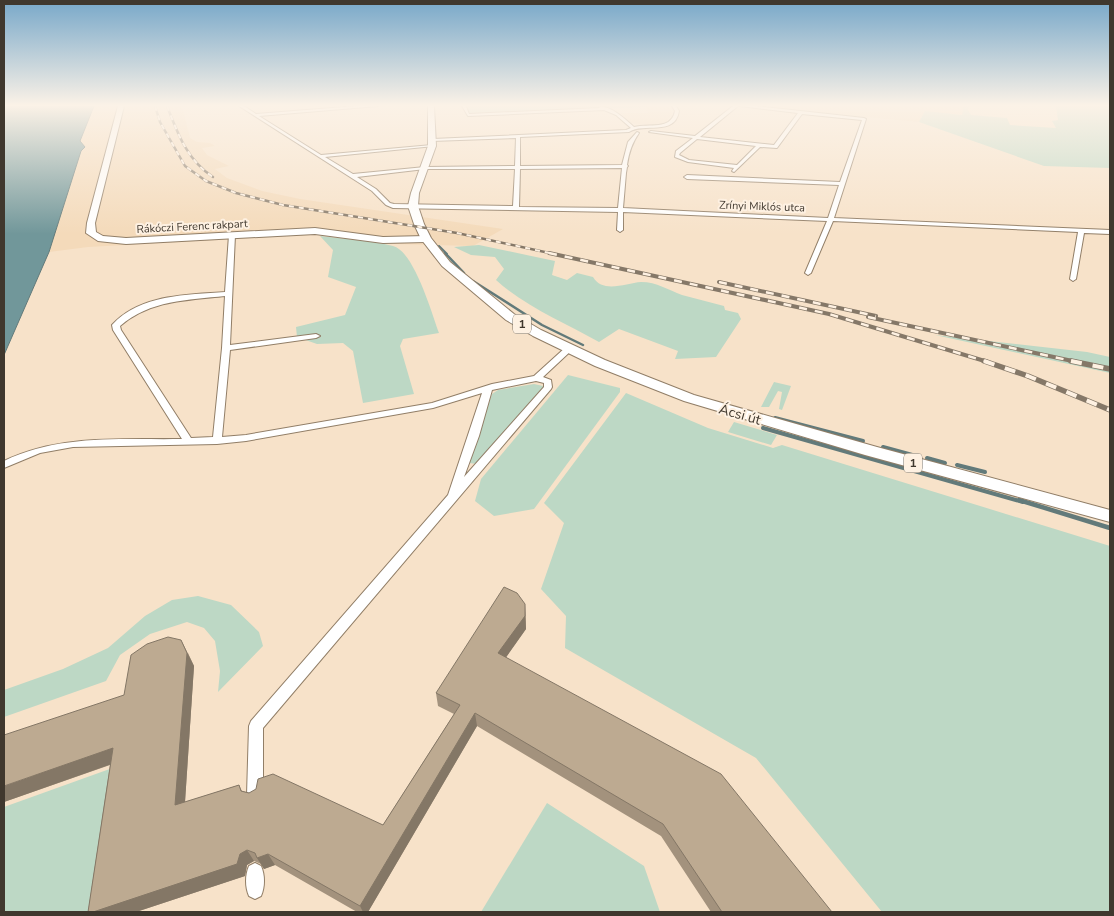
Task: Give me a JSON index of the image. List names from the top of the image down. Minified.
{"streets":{"main road":["1","Ácsi út"],"street":["Zrínyi Miklós utca","Rákóczi Ferenc rakpart"]},"crossings":[["Zrínyi Miklós utca","Ácsi út"],["Rákóczi Ferenc rakpart","Ácsi út"]]}
